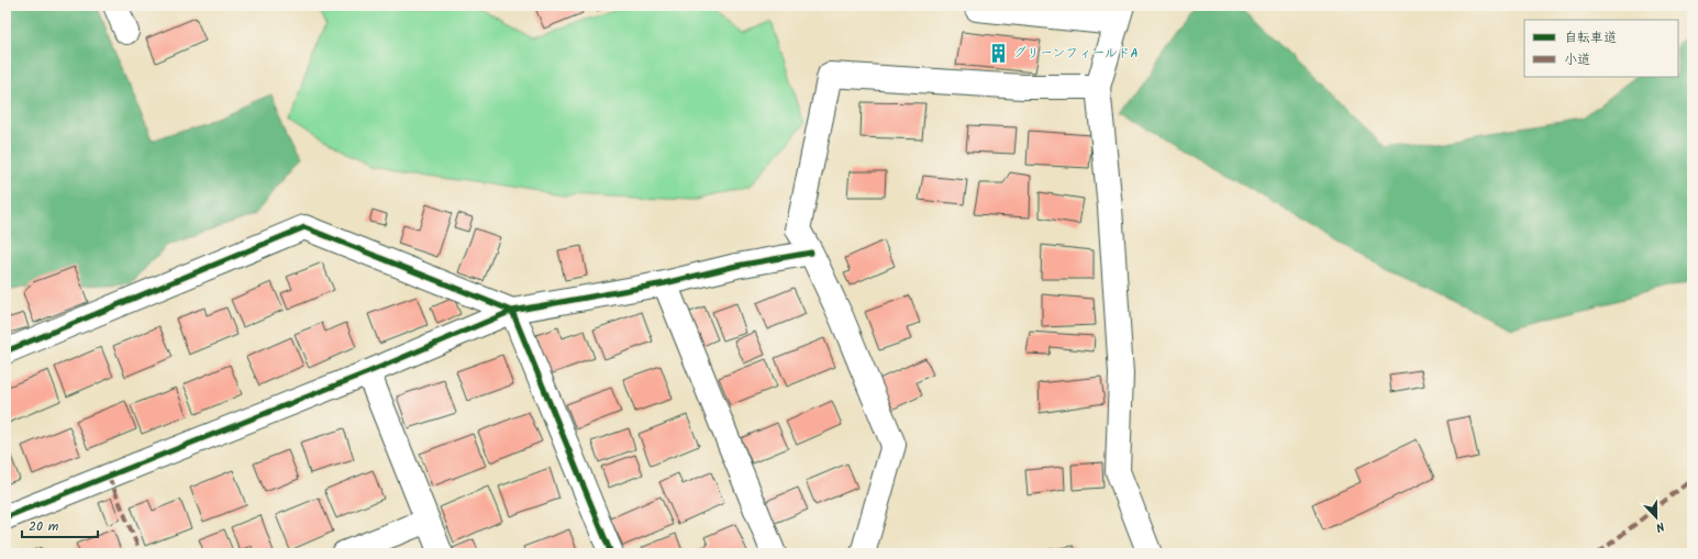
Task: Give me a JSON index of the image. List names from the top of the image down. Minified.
{"places":{"building":["グリーンフィールドA"]},"legend":["自転車道","小道"],"scale_bar":"20 m","north":"bottom"}
